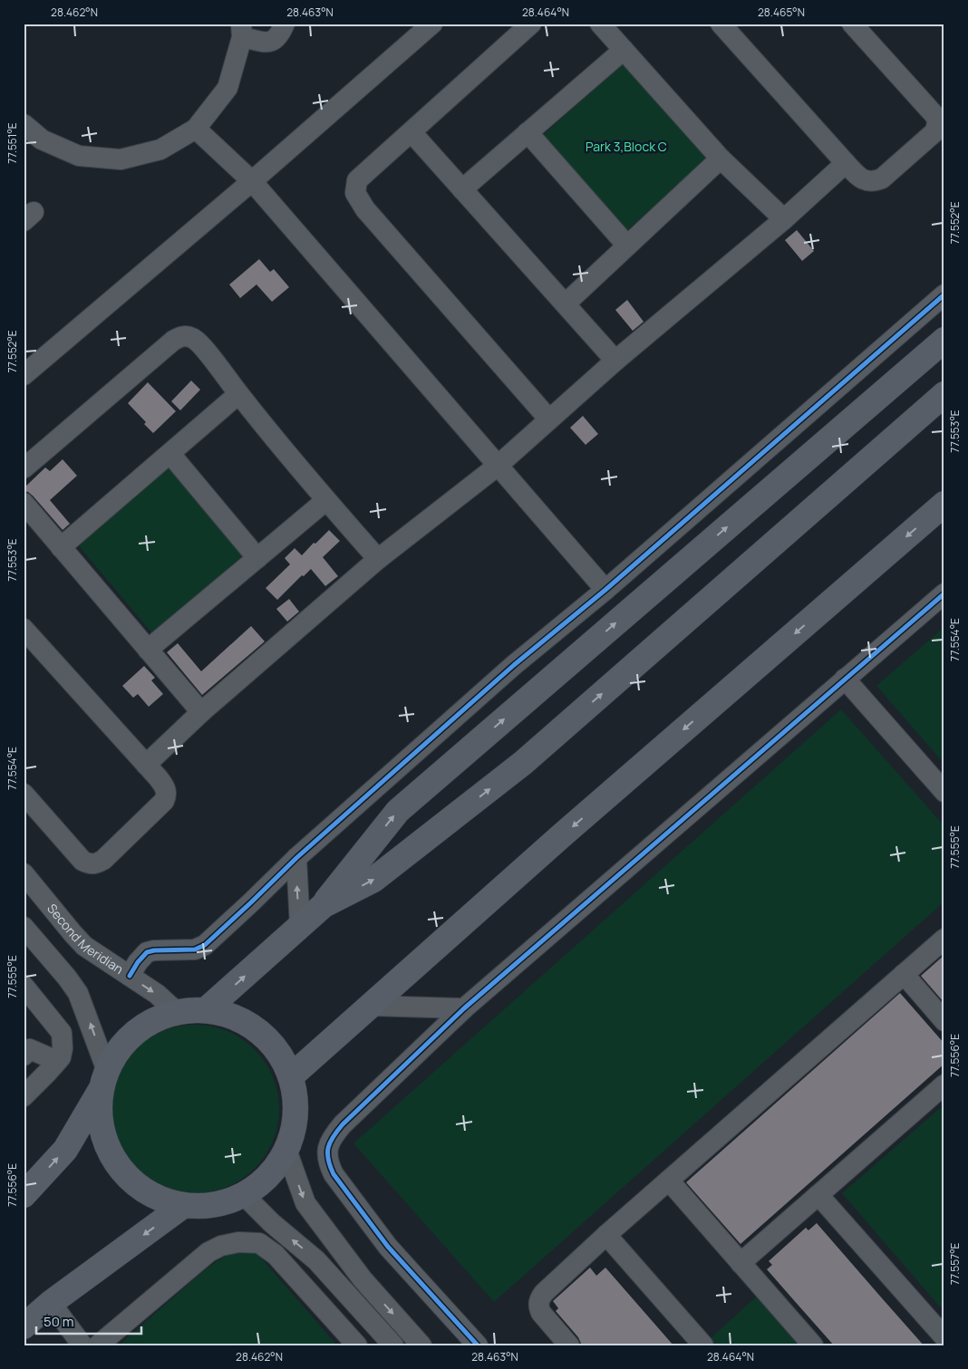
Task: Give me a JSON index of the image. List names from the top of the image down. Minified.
{"streets":{"street":["Second Meridian"]},"parks":["Park 3,Block C"],"scale_bar":"50 m","coordinates":["28.462°N","28.463°N","28.464°N","28.465°N","77.551°E","77.552°E","77.553°E","77.554°E","77.555°E","77.556°E","77.557°E"]}
